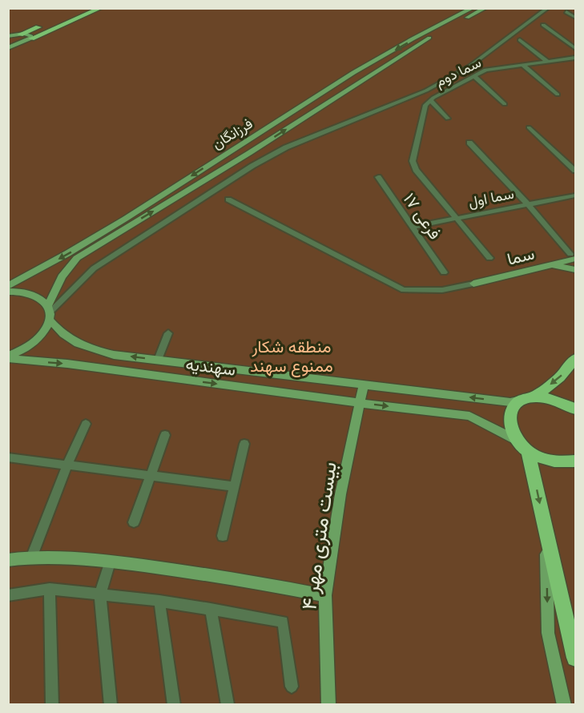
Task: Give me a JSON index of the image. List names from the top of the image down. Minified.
{"streets":{"main road":["فرزانگان","سما","سهندیه","بیست متری مهر ۴"],"street":["سما دوم","سما اول","فرعی ۱۷"]},"crossings":[["سما دوم","سما اول"],["فرزانگان","سهندیه"],["سما اول","فرعی ۱۷"],["سهندیه","بیست متری مهر ۴"]],"parks":["منطقه شکار ممنوع سهند"]}
